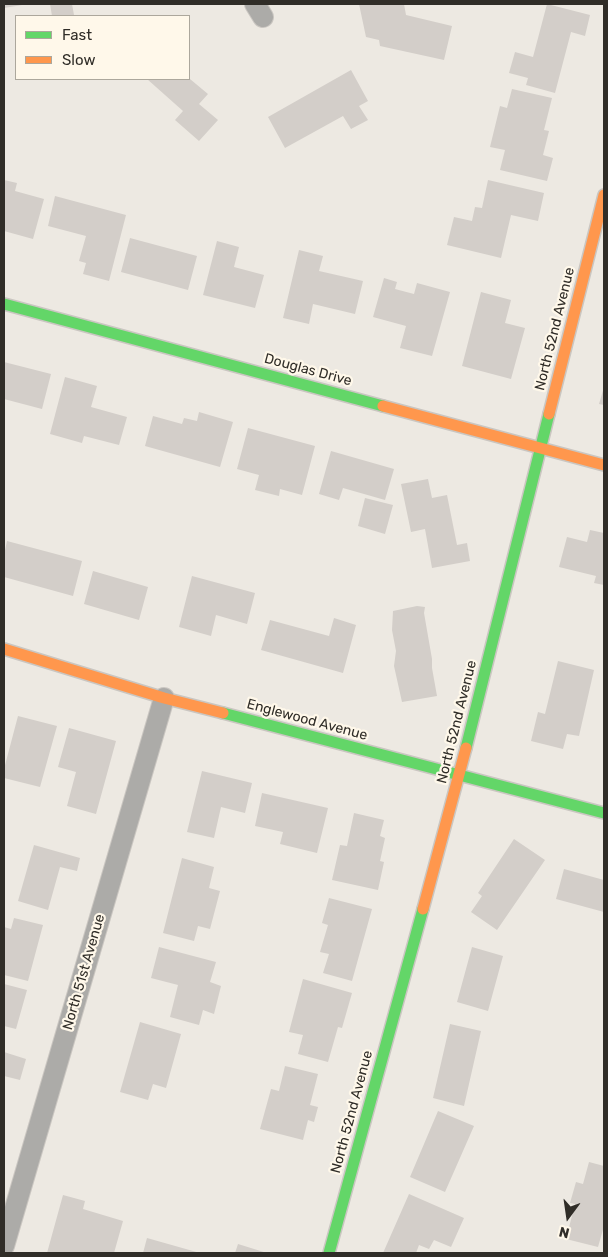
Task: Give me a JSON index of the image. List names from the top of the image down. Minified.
{"streets":{"street":["North 52nd Avenue","Douglas Drive","Englewood Avenue","North 51st Avenue"]},"crossings":[["North 52nd Avenue","Douglas Drive"],["North 52nd Avenue","Englewood Avenue"],["Englewood Avenue","North 51st Avenue"]],"legend":["Fast","Slow"],"north":"bottom"}
